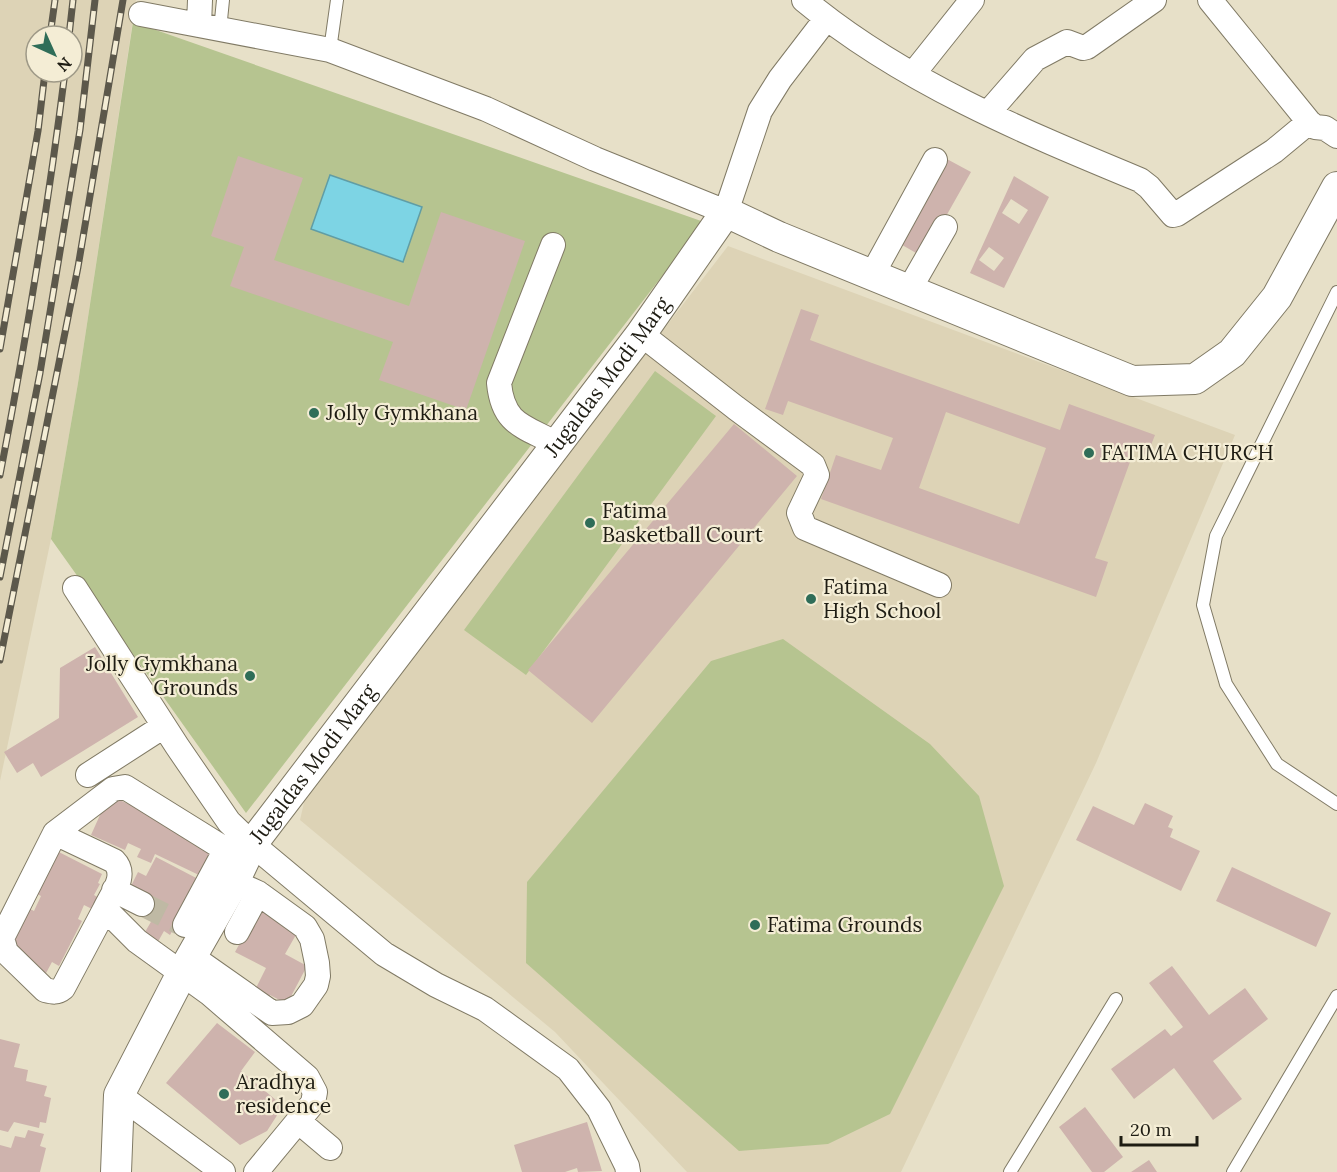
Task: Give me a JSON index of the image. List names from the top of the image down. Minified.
{"streets":{"street":["Jugaldas Modi Marg"]},"places":["Jolly Gymkhana","FATIMA CHURCH","Fatima Basketball Court","Fatima High School","Jolly Gymkhana Grounds","Fatima Grounds","Aradhya residence"],"scale_bar":"20 m","north":"bottom right"}
